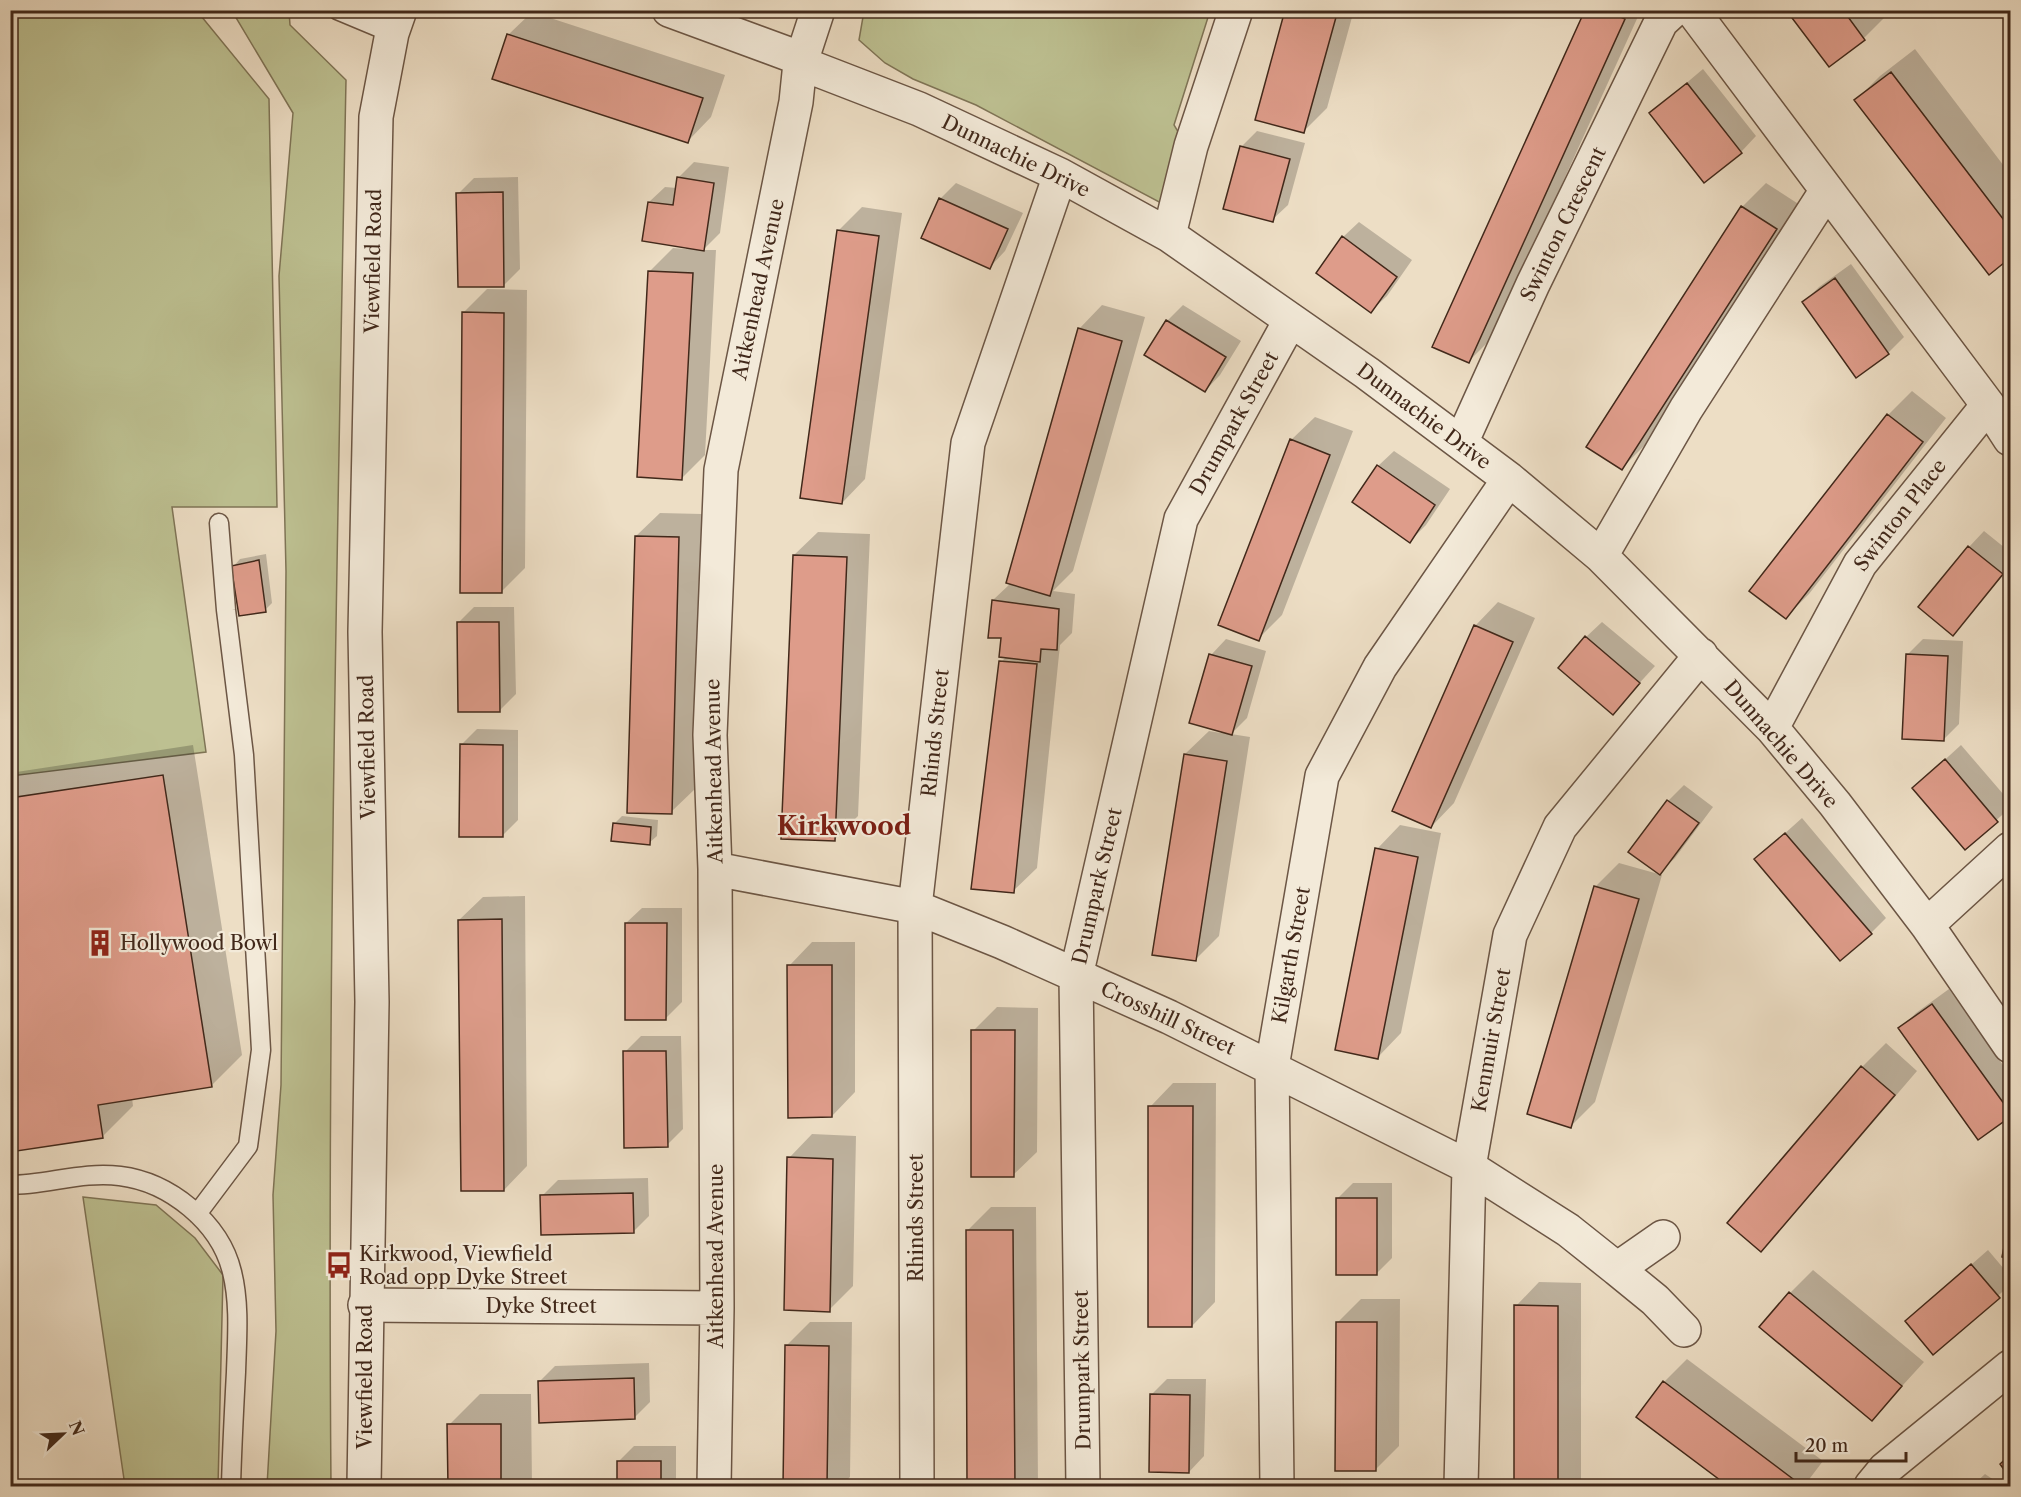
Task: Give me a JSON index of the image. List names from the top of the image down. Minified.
{"streets":{"street":["Dunnachie Drive","Swinton Crescent","Viewfield Road","Aitkenhead Avenue","Drumpark Street","Swinton Place","Rhinds Street","Kilgarth Street","Crosshill Street","Kenmuir Street","Dyke Street"]},"crossings":[["Dunnachie Drive","Swinton Crescent"],["Dunnachie Drive","Aitkenhead Avenue"],["Dunnachie Drive","Drumpark Street"],["Dunnachie Drive","Swinton Place"],["Dunnachie Drive","Rhinds Street"],["Dunnachie Drive","Kilgarth Street"],["Dunnachie Drive","Kenmuir Street"],["Viewfield Road","Dyke Street"],["Aitkenhead Avenue","Crosshill Street"],["Aitkenhead Avenue","Dyke Street"],["Drumpark Street","Crosshill Street"],["Rhinds Street","Crosshill Street"],["Kilgarth Street","Crosshill Street"],["Crosshill Street","Kenmuir Street"]],"districts":["Kirkwood"],"places":{"building":["Hollywood Bowl"],"bus stop":["Kirkwood, Viewfield Road opp Dyke Street"]},"scale_bar":"20 m","north":"top right"}
